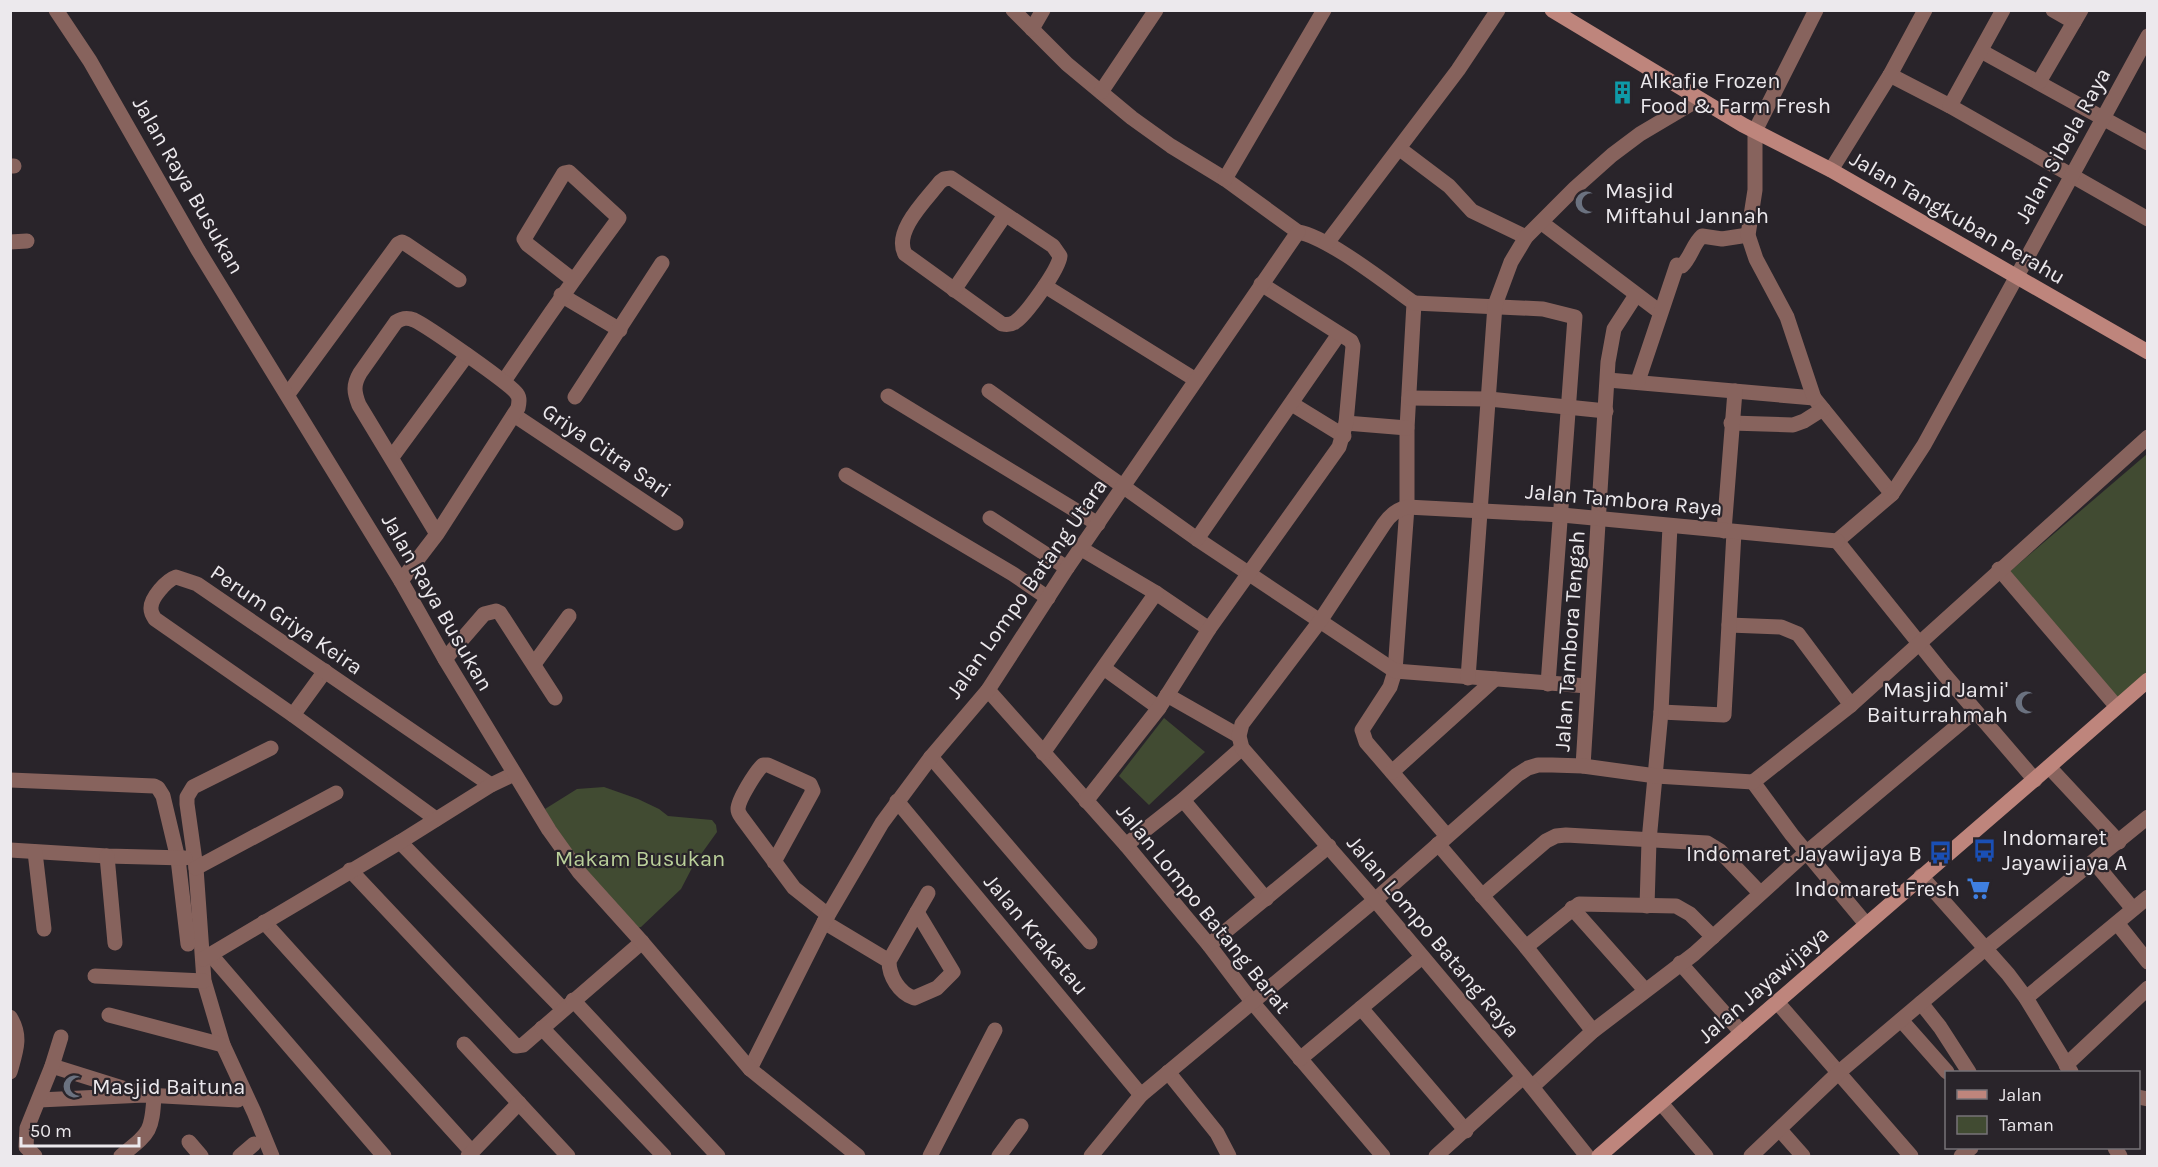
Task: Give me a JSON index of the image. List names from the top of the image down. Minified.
{"streets":{"main road":["Jalan Tangkuban Perahu","Jalan Jayawijaya"],"street":["Jalan Sibela Raya","Jalan Raya Busukan","Griya Citra Sari","Jalan Tambora Raya","Jalan Lompo Batang Utara","Perum Griya Keira","Jalan Tambora Tengah","Jalan Lompo Batang Barat","Jalan Krakatau","Jalan Lompo Batang Raya"]},"crossings":[["Jalan Sibela Raya","Jalan Tangkuban Perahu"],["Jalan Sibela Raya","Jalan Tambora Raya"],["Jalan Raya Busukan","Griya Citra Sari"],["Jalan Raya Busukan","Jalan Lompo Batang Utara"],["Jalan Tambora Raya","Jalan Tambora Tengah"],["Jalan Lompo Batang Utara","Jalan Lompo Batang Barat"],["Jalan Lompo Batang Utara","Jalan Krakatau"]],"parks":["Makam Busukan"],"places":{"building":["Alkafie Frozen Food & Farm Fresh"],"mosque":["Masjid Miftahul Jannah","Masjid Jami' Baiturrahmah","Masjid Baituna"],"bus stop":["Indomaret Jayawijaya A","Indomaret Jayawijaya B"],"supermarket":["Indomaret Fresh"]},"legend":["Jalan","Taman"],"scale_bar":"50 m"}
